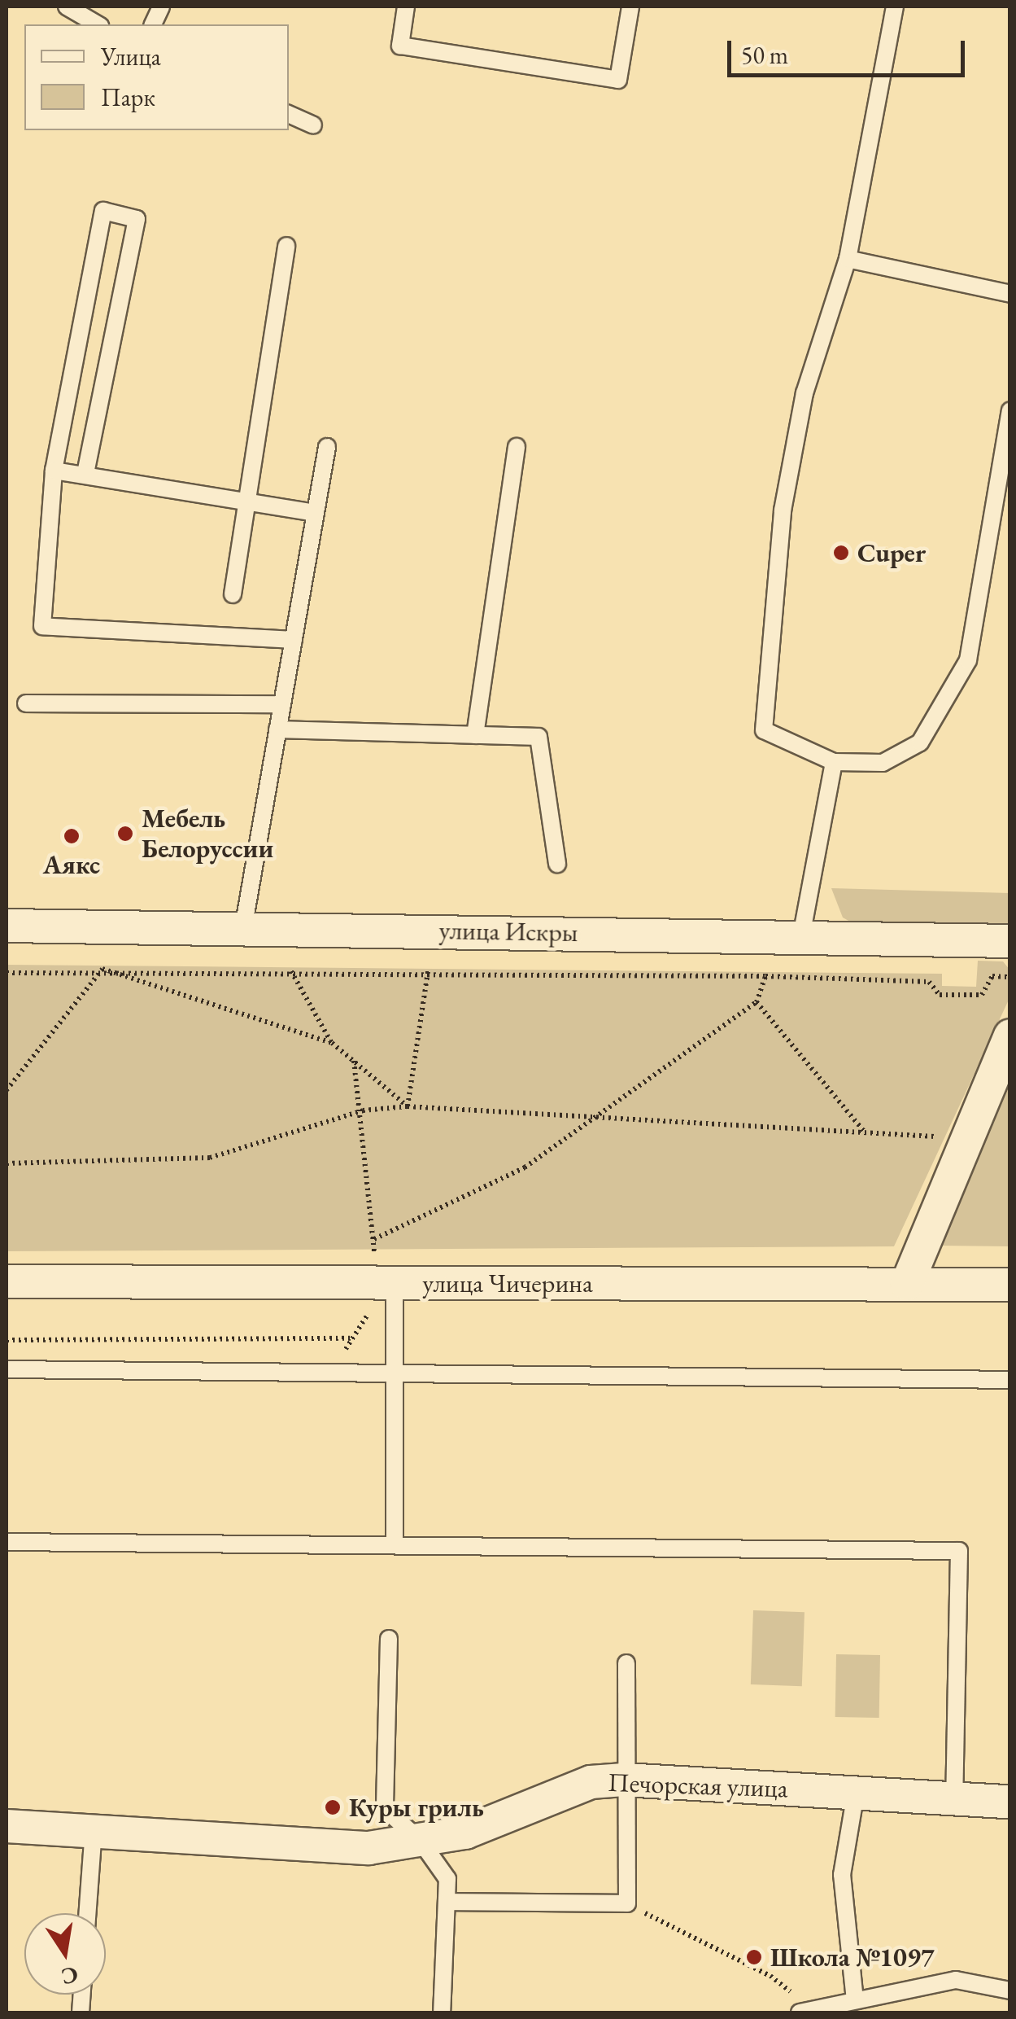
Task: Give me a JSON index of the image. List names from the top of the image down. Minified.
{"streets":{"street":["улица Искры","улица Чичерина","Печорская улица"]},"places":["Cuper","Мебель Белоруссии","Аякс","Куры гриль","Школа №1097"],"legend":["Улица","Парк"],"scale_bar":"50 m","north":"bottom"}
